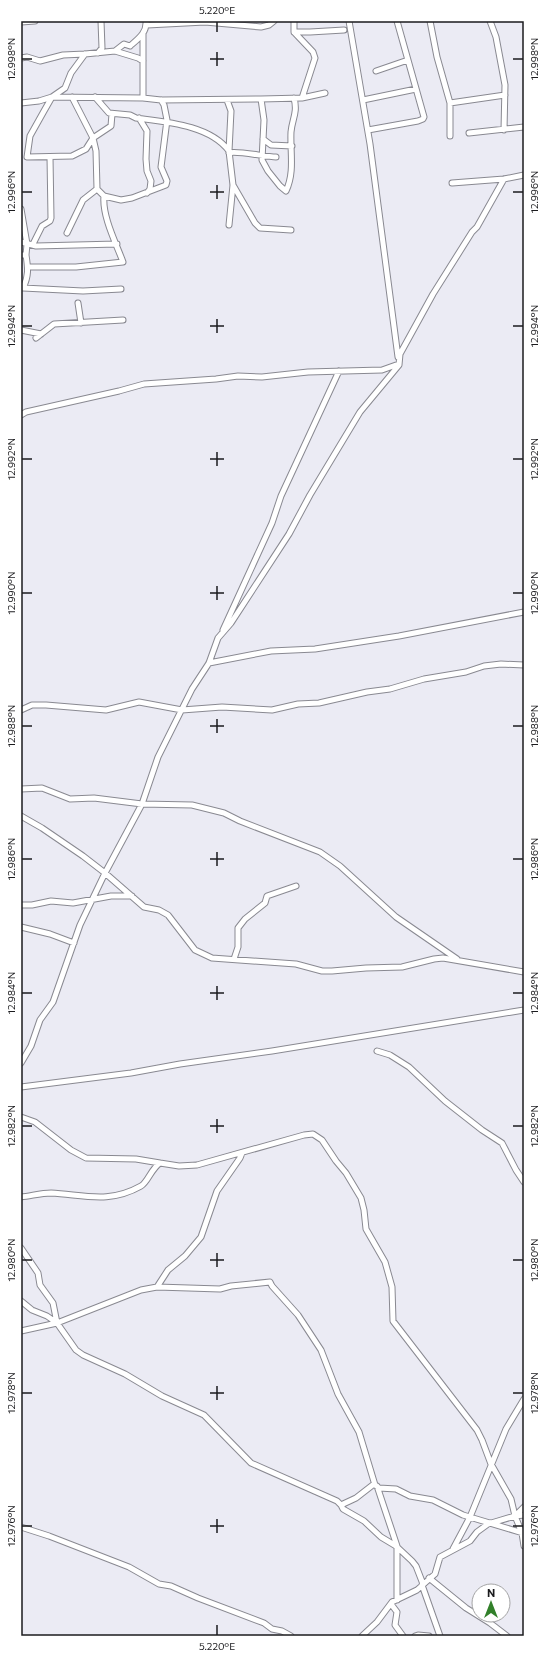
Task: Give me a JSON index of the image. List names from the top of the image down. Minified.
{"north":"top","coordinates":["5.220°E","12.998°N","12.996°N","12.994°N","12.992°N","12.990°N","12.988°N","12.986°N","12.984°N","12.982°N","12.980°N","12.978°N","12.976°N"]}
